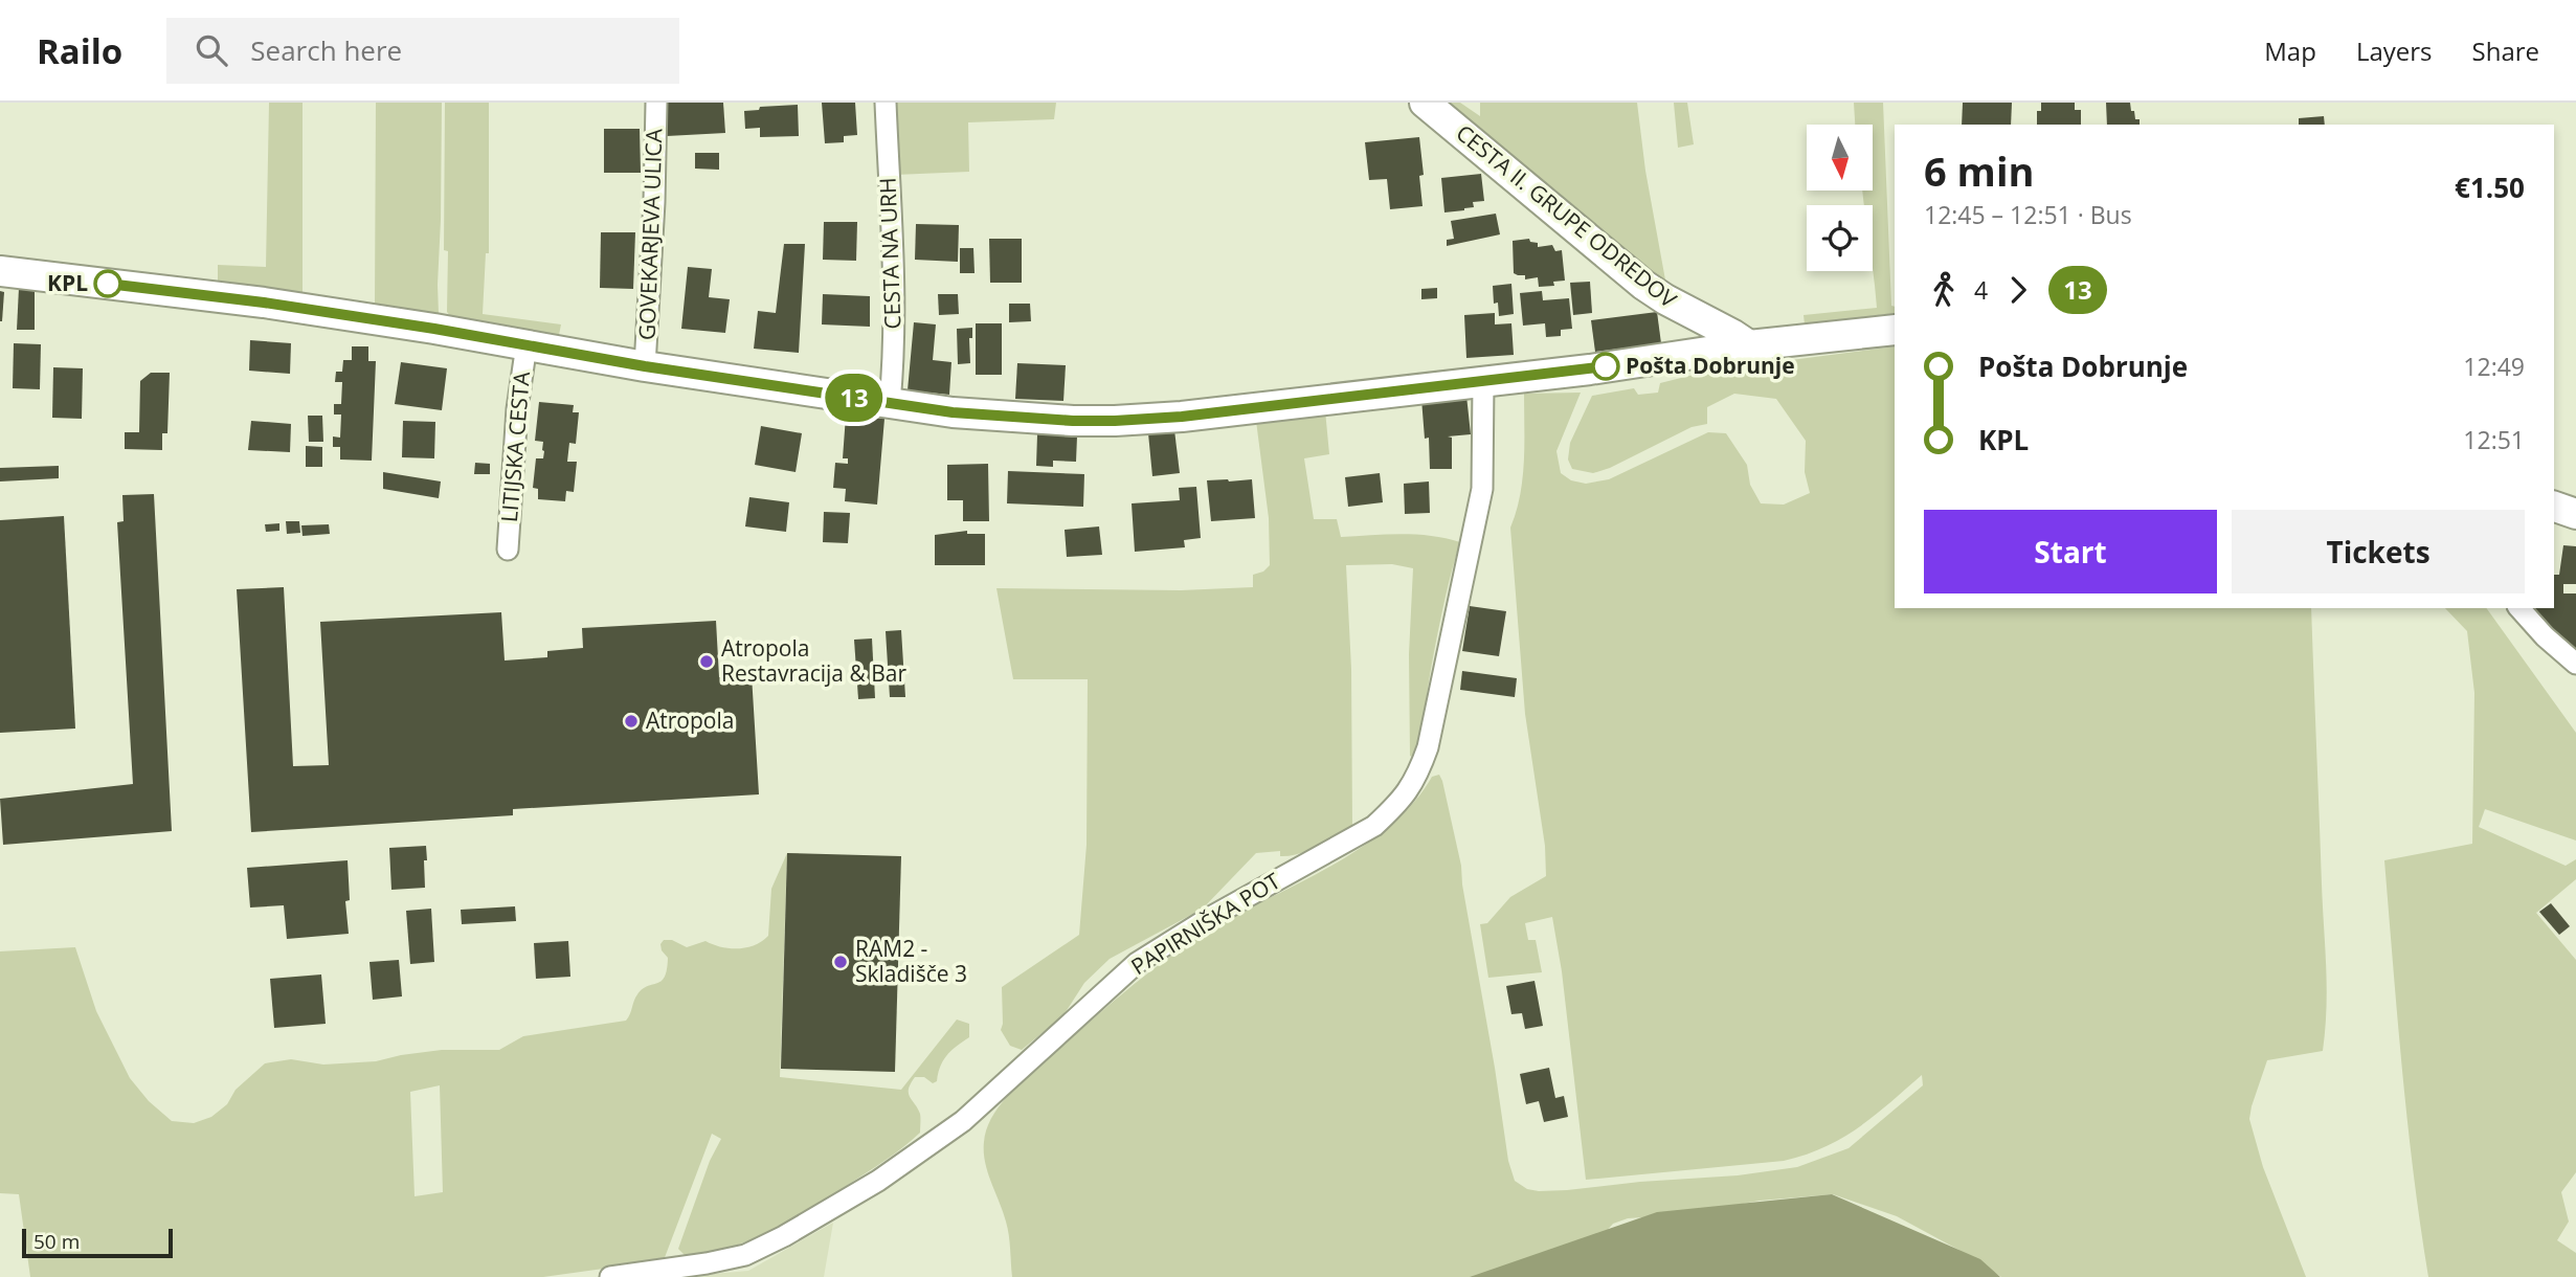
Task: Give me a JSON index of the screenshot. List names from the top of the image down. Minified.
{"streets":{"main road":["CESTA II. GRUPE ODREDOV","LITIJSKA CESTA"],"street":["GOVEKARJEVA ULICA","CESTA NA URH","PAPIRNIŠKA POT"]},"crossings":[["CESTA II. GRUPE ODREDOV","LITIJSKA CESTA"],["GOVEKARJEVA ULICA","LITIJSKA CESTA"],["CESTA NA URH","LITIJSKA CESTA"],["LITIJSKA CESTA","PAPIRNIŠKA POT"]],"places":["KPL","Pošta Dobrunje","Atropola Restavracija & Bar","Atropola","RAM2 - Skladišče 3"],"lines":["bus line 13"],"scale_bar":"50 m","north":"bottom","page":{"header":"Railo","search":"Search here","nav":["Map","Layers","Share"],"on_map":"13","heading":["6 min","12:45 – 12:51 · Bus","€1.50"],"legs":["4","13"],"list":[{"name":"Pošta Dobrunje","value":"12:49"},{"name":"KPL","value":"12:51"}],"buttons":["Start","Tickets"],"scale":"50 m"}}
